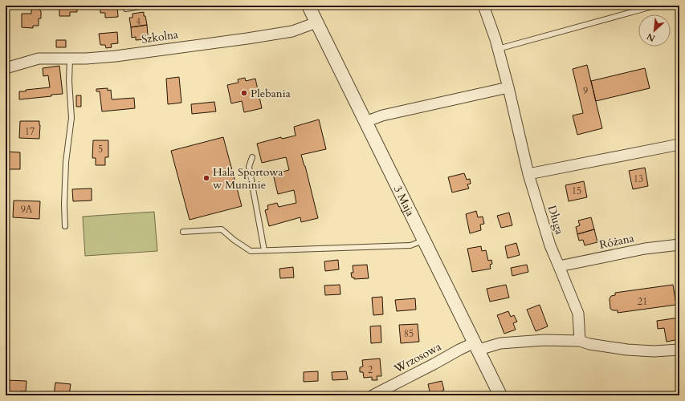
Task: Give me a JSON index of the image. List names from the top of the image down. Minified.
{"streets":{"street":["Szkolna","3 Maja","Długa","Różana","Wrzosowa"]},"crossings":[["Szkolna","3 Maja"],["3 Maja","Wrzosowa"],["Długa","Różana"]],"places":["Plebania","Hala Sportowa w Muninie"],"house_numbers":["4","9","17","5","13","15","9A","21","85","2"],"north":"bottom left"}
